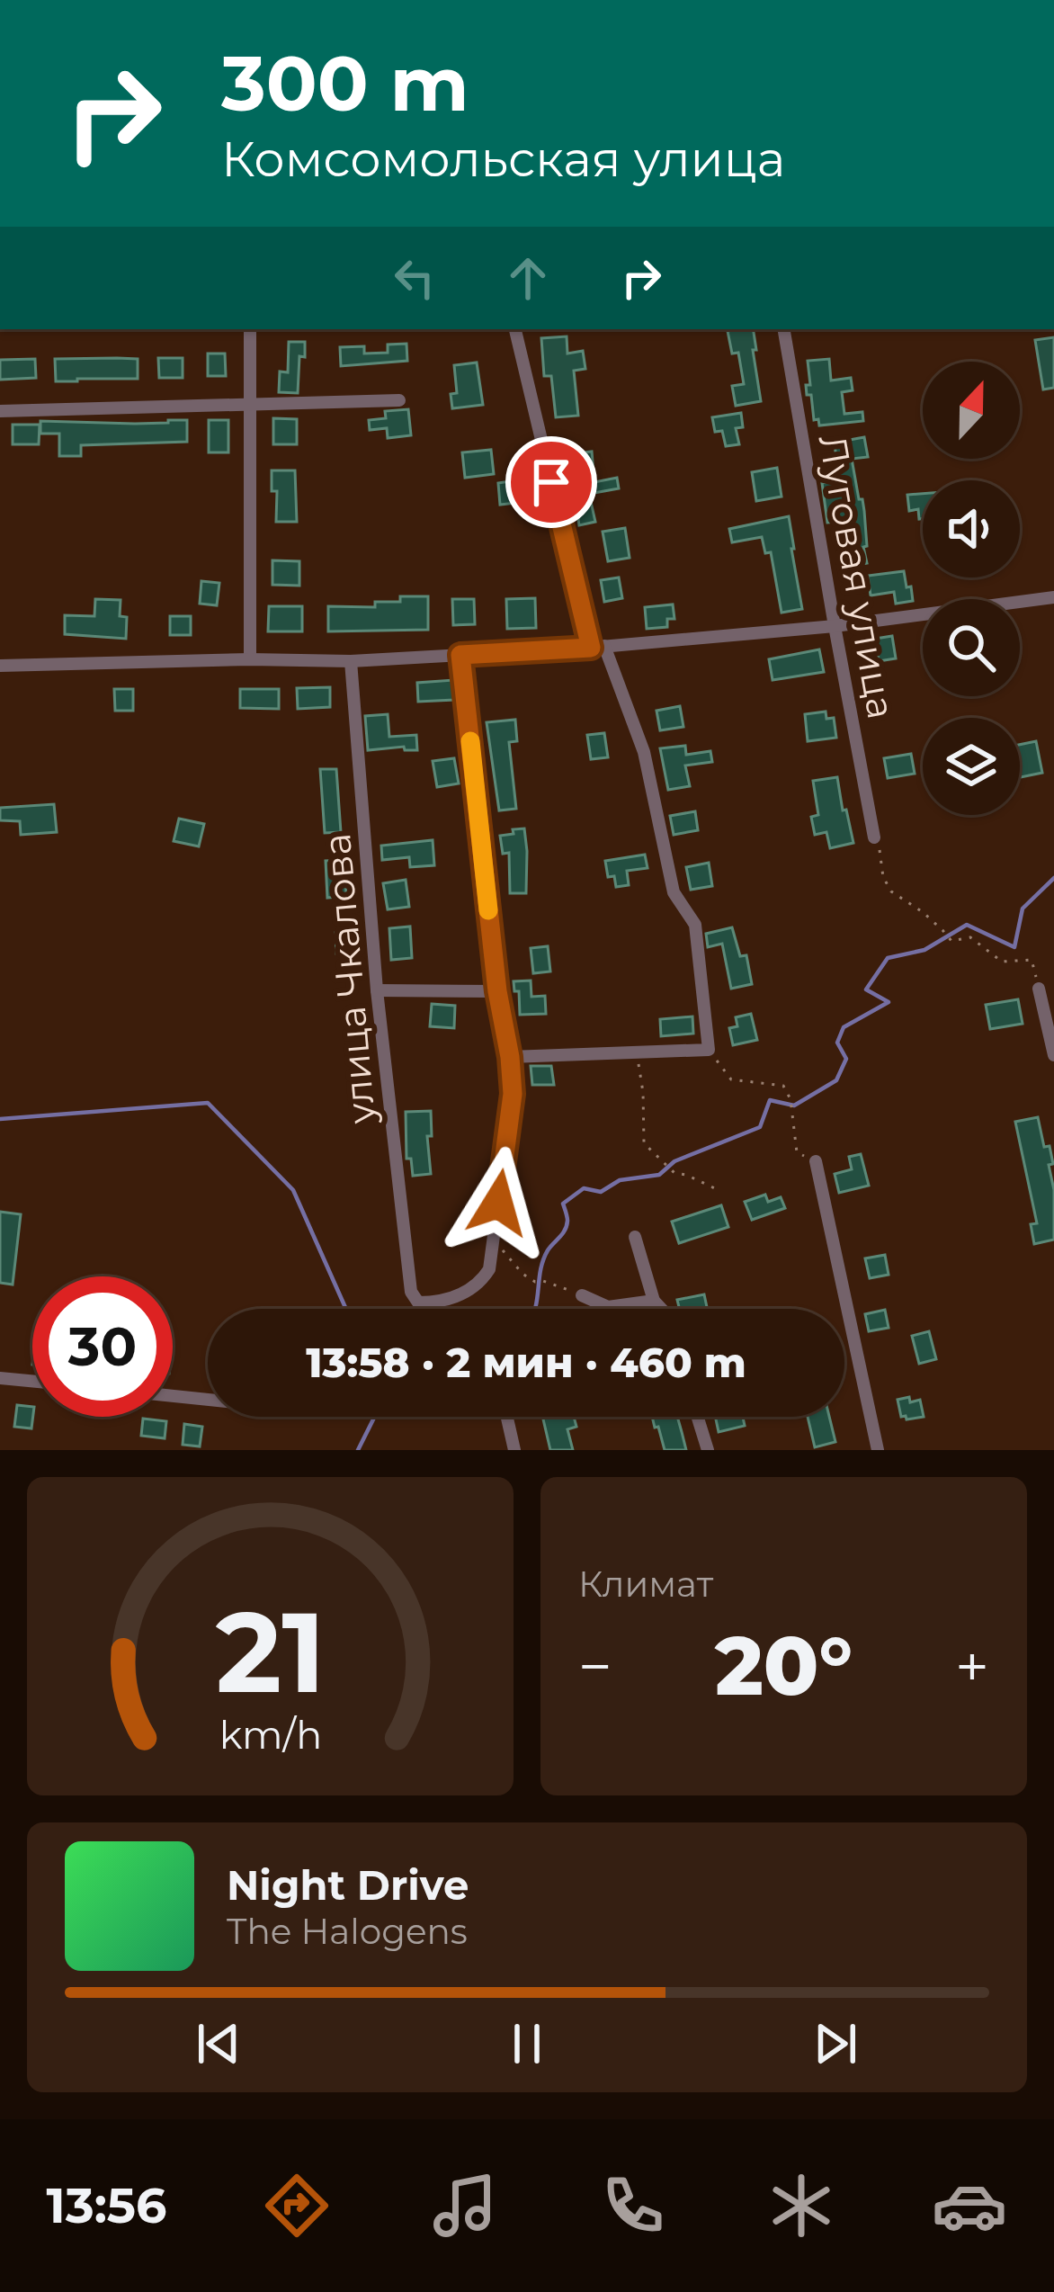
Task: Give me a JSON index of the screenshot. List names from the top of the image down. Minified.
{"streets":{"street":["Луговая улица","улица Чкалова"]},"north":"top","page":{"turn":["300 m","Комсомольская улица"],"limit":"30","trip":"13:58 · 2 мин · 460 m","tile":"Климат","heat":["−","20°","+"],"song":["Night Drive","The Halogens"],"tabs":"13:56","gauge":["21","km/h"]}}
